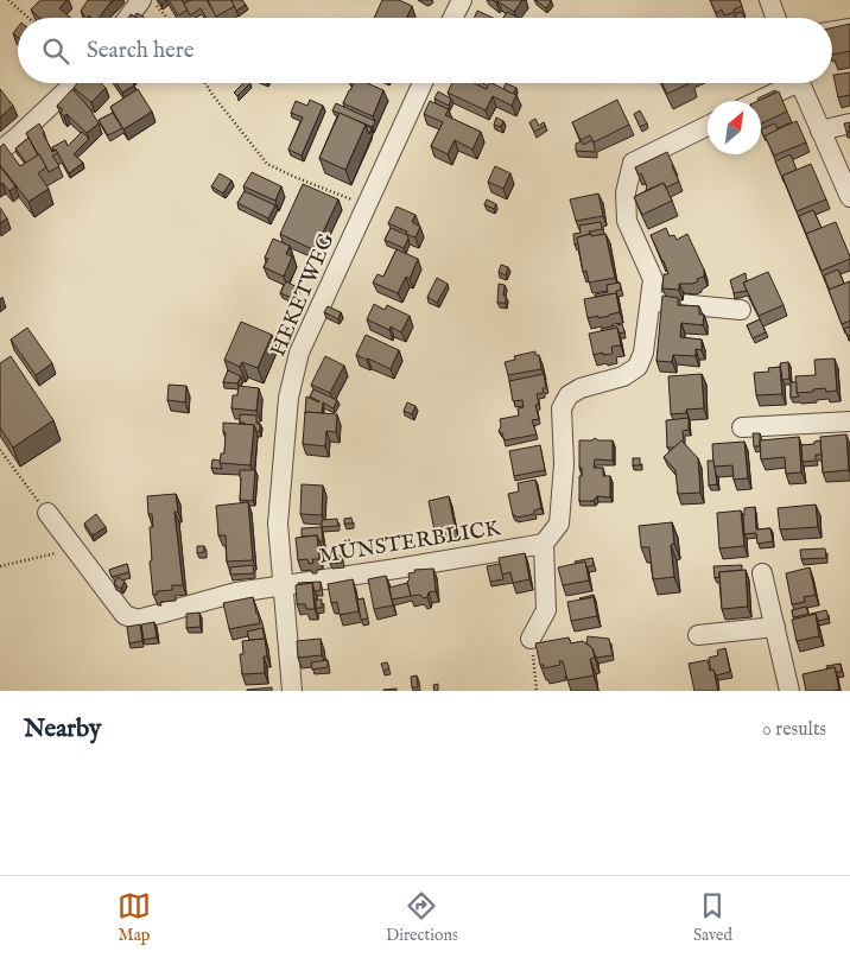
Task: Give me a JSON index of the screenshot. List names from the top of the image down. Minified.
{"streets":{"street":["HEKETWEG","MÜNSTERBLICK"]},"crossings":[["HEKETWEG","MÜNSTERBLICK"]],"north":"top right","page":{"search":"Search here","heading":["Nearby","0 results"],"nav":["Map","Directions","Saved"]}}
